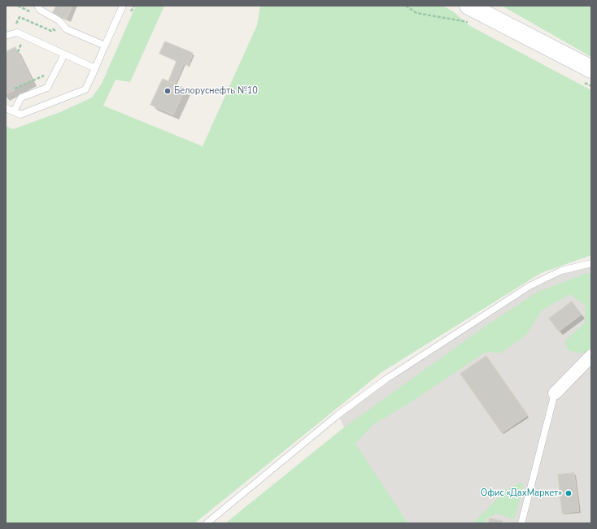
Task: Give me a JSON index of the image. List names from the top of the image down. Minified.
{"places":["Белоруснефть №10","Офис «ДахМаркет»"]}
